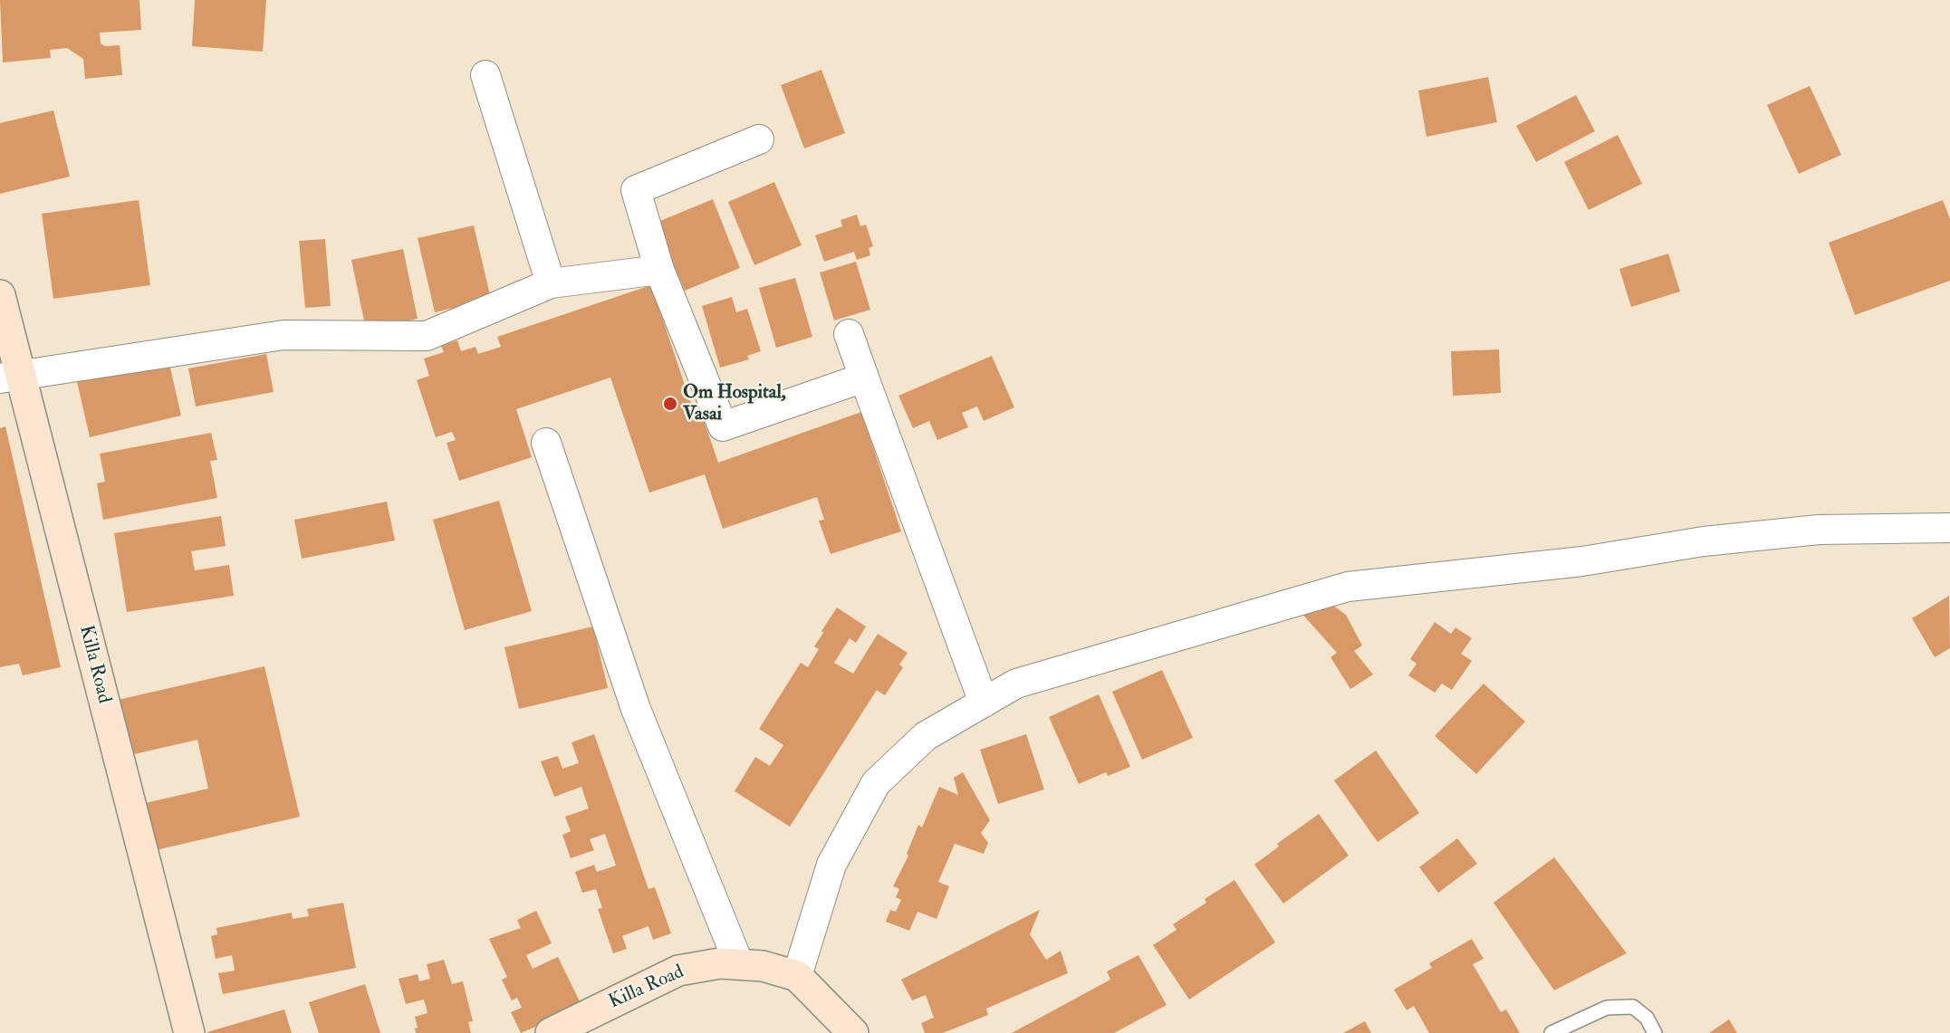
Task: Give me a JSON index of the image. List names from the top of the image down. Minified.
{"streets":{"main road":["Killa Road"]},"places":["Om Hospital, Vasai"]}
